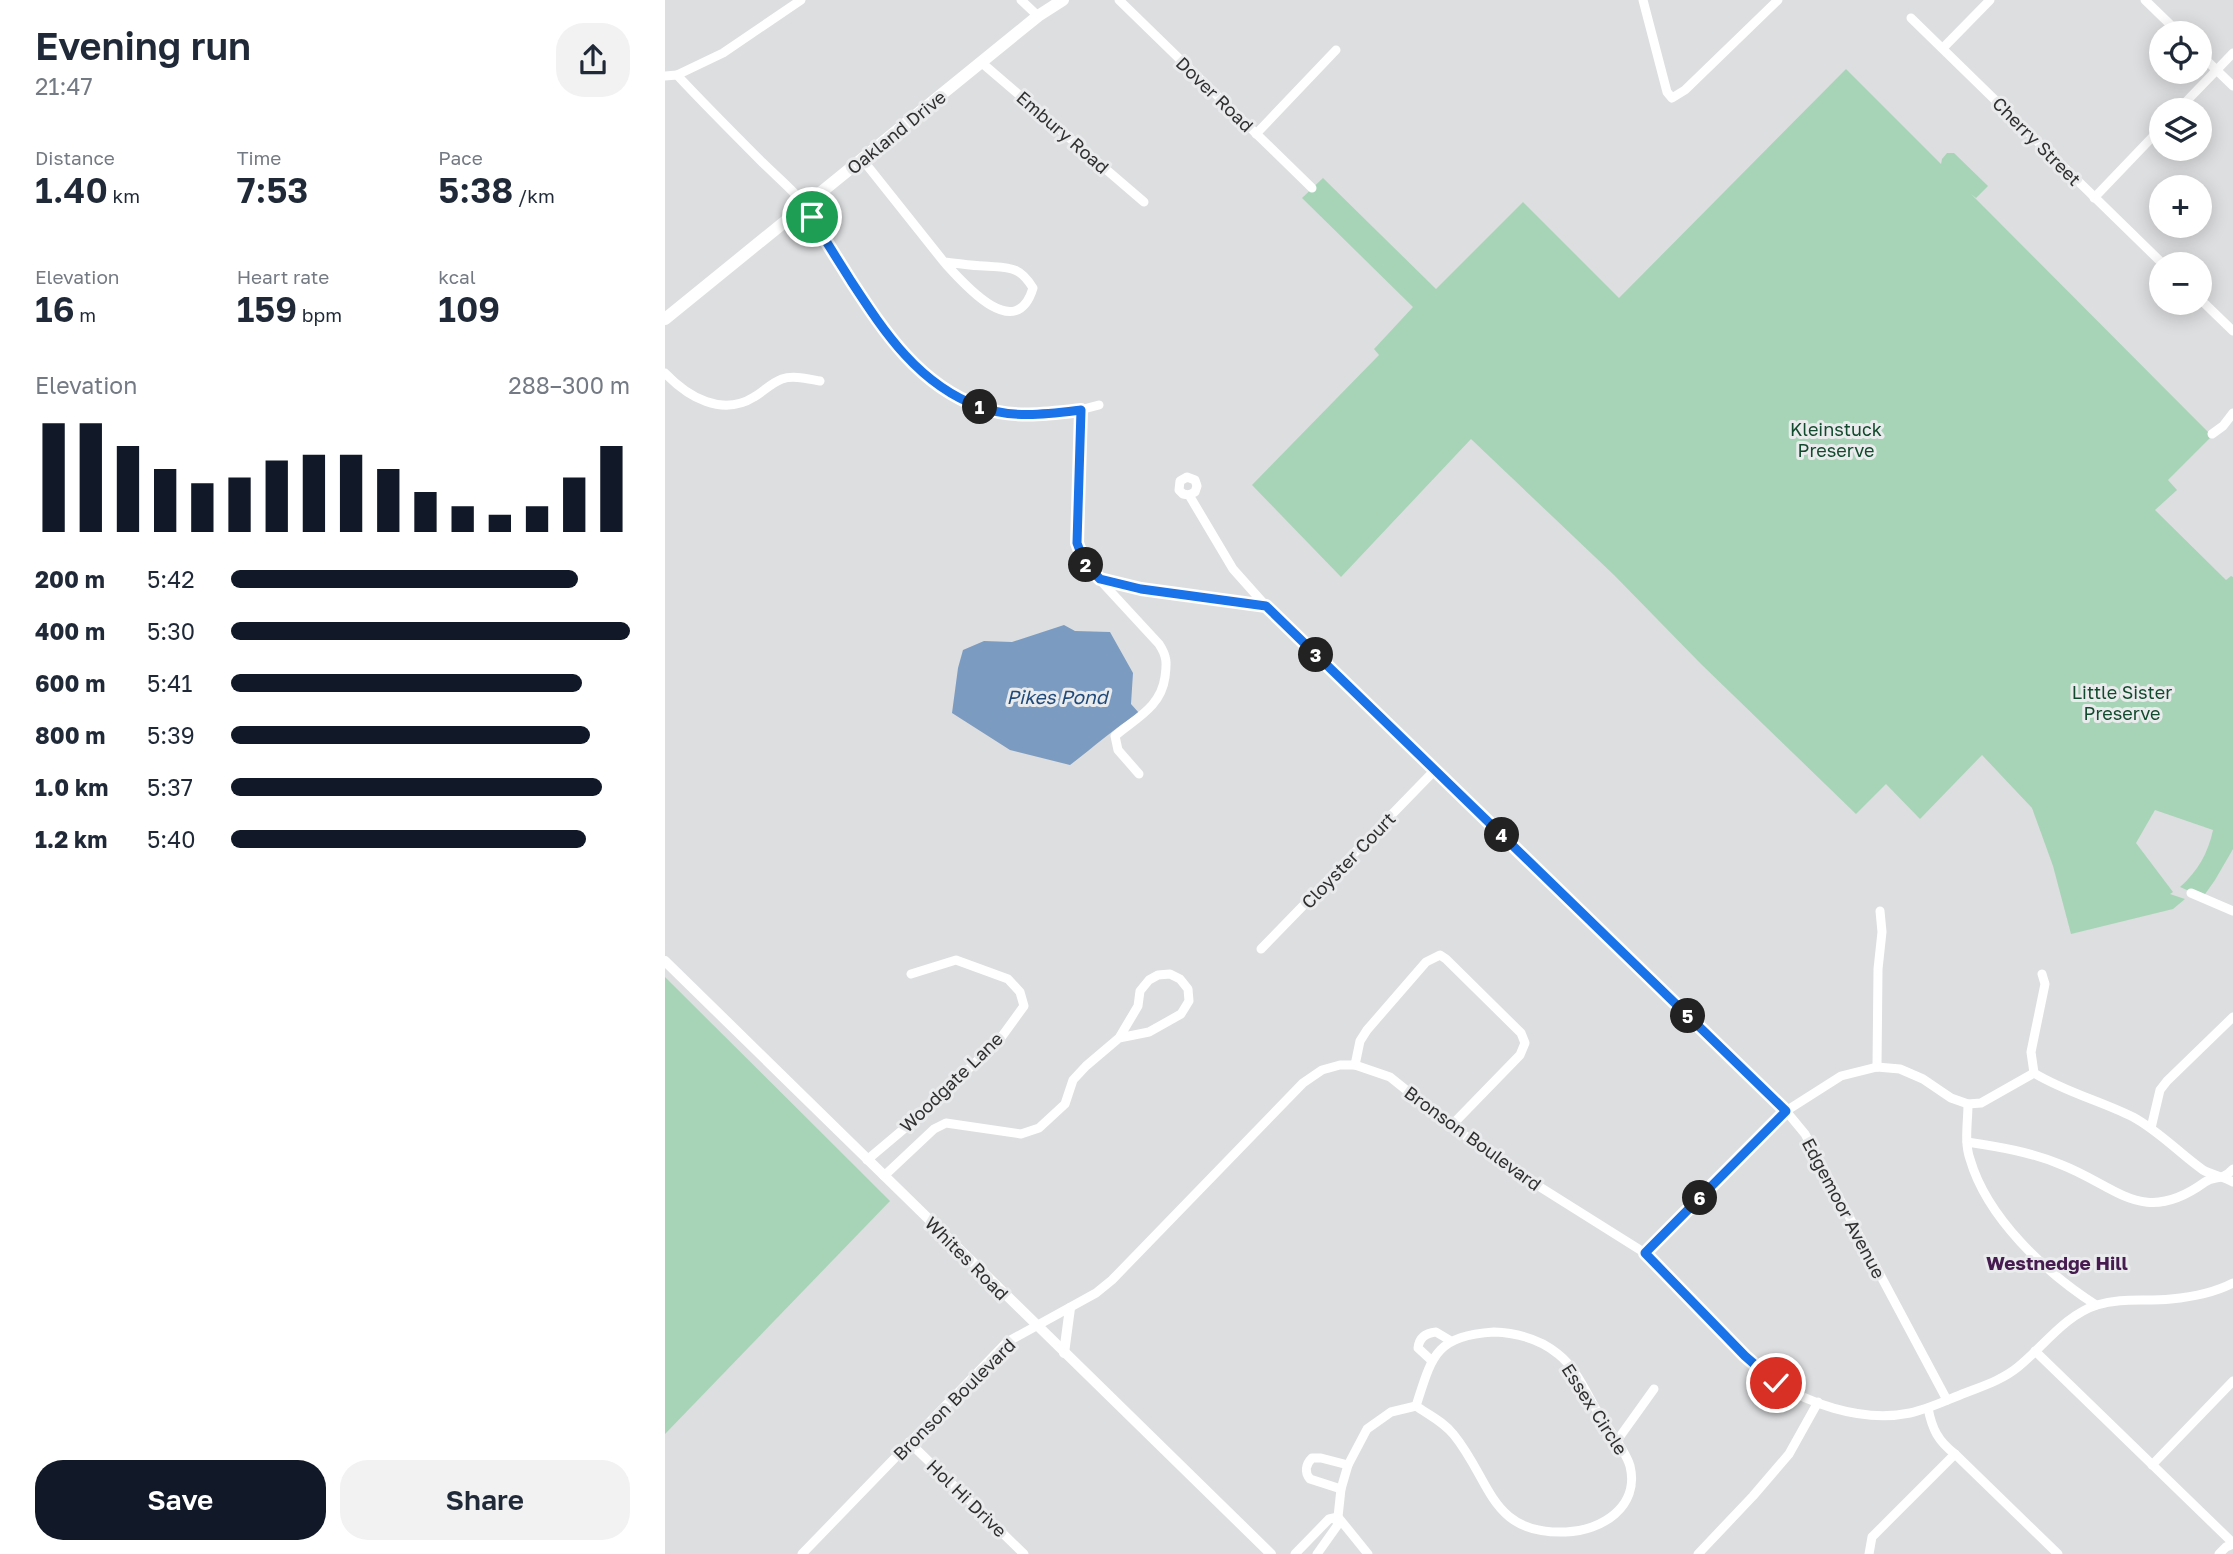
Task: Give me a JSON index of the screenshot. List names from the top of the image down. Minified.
{"streets":{"main road":["Oakland Drive"],"street":["Dover Road","Embury Road","Cherry Street","Cloyster Court","Woodgate Lane","Bronson Boulevard","Edgemoor Avenue","Whites Road","Essex Circle","Hol Hi Drive"]},"crossings":[["Oakland Drive","Embury Road"],["Cloyster Court","Edgemoor Avenue"],["Woodgate Lane","Whites Road"],["Bronson Boulevard","Edgemoor Avenue"],["Bronson Boulevard","Whites Road"],["Bronson Boulevard","Hol Hi Drive"]],"districts":["Westnedge Hill"],"water":["Pikes Pond"],"parks":["Kleinstuck Preserve","Little Sister Preserve"],"page":{"heading":["Evening run","21:47"],"map_buttons":["+","−"],"stats":[["Distance","1.40 km"],["Time","7:53"],["Pace","5:38 /km"],["Elevation","16 m"],["Heart rate","159 bpm"],["kcal","109"]],"chart":["Elevation","288–300 m"],"pins":["1","2","3","4","5","6"],"list":[{"name":"200 m","note":"5:42"},{"name":"400 m","note":"5:30"},{"name":"600 m","note":"5:41"},{"name":"800 m","note":"5:39"},{"name":"1.0 km","note":"5:37"},{"name":"1.2 km","note":"5:40"}],"buttons":["Save","Share"]}}
